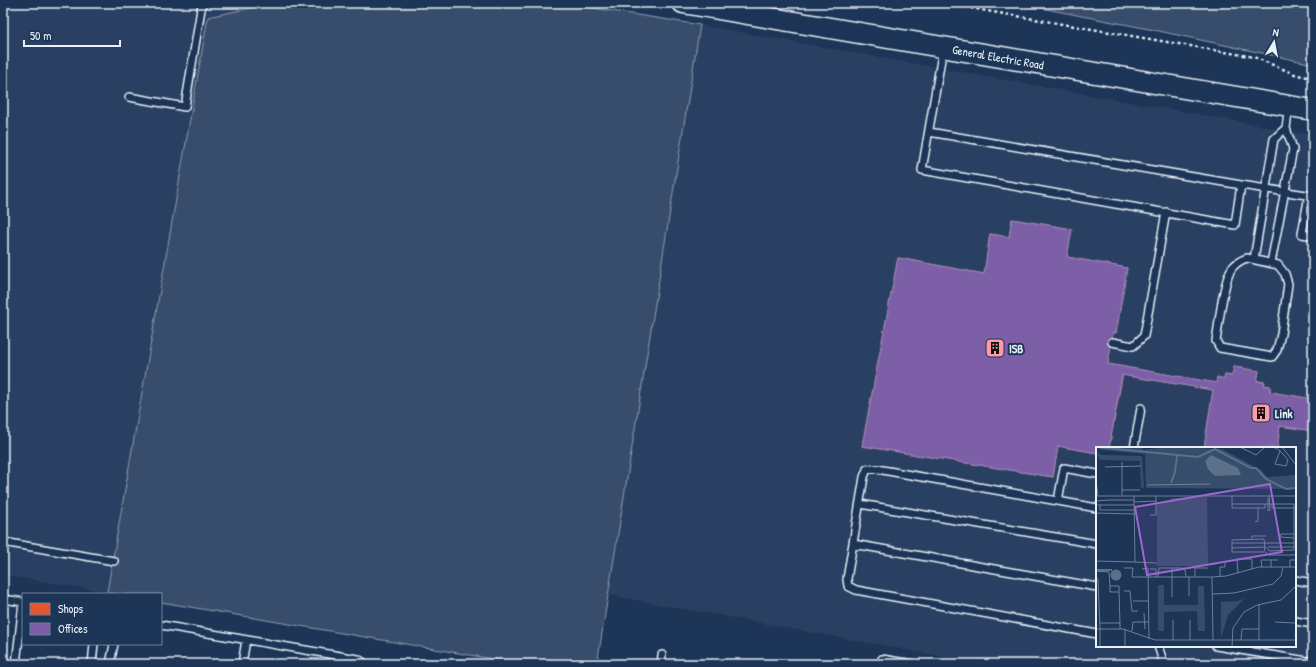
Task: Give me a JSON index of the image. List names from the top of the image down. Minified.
{"streets":{"main road":["General Electric Road"]},"places":{"building":["ISB","Link"]},"legend":["Shops","Offices"],"scale_bar":"50 m","north":"top"}
